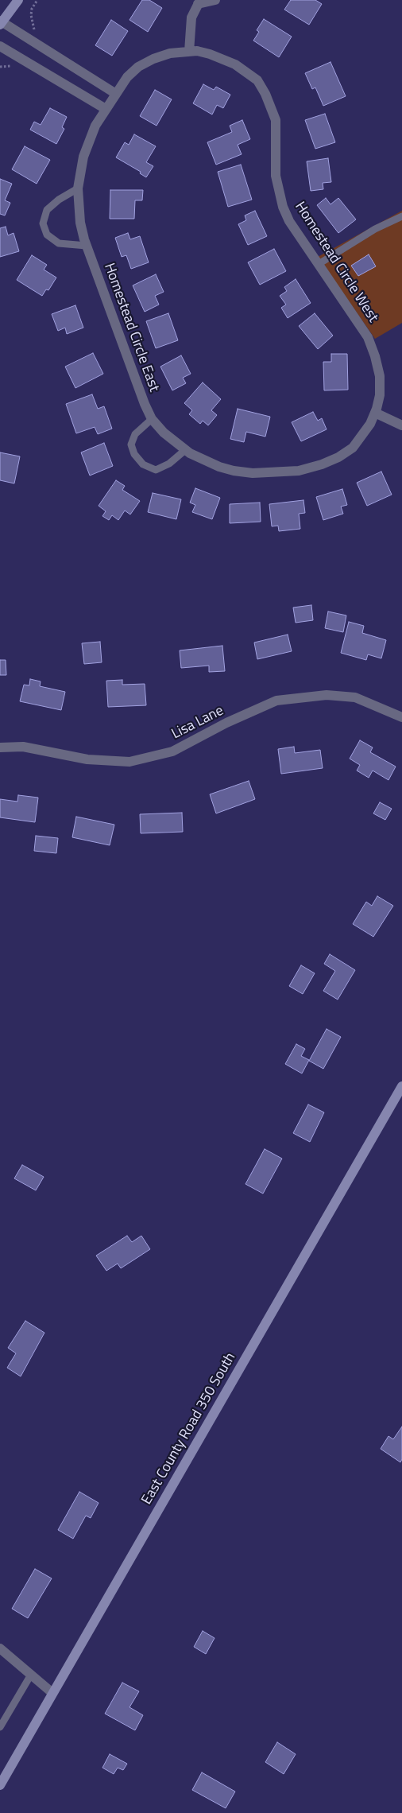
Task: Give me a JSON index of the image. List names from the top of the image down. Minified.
{"streets":{"street":["Homestead Circle West","Homestead Circle East","Lisa Lane","East County Road 350 South"]},"crossings":[["Homestead Circle West","Homestead Circle East"]]}
